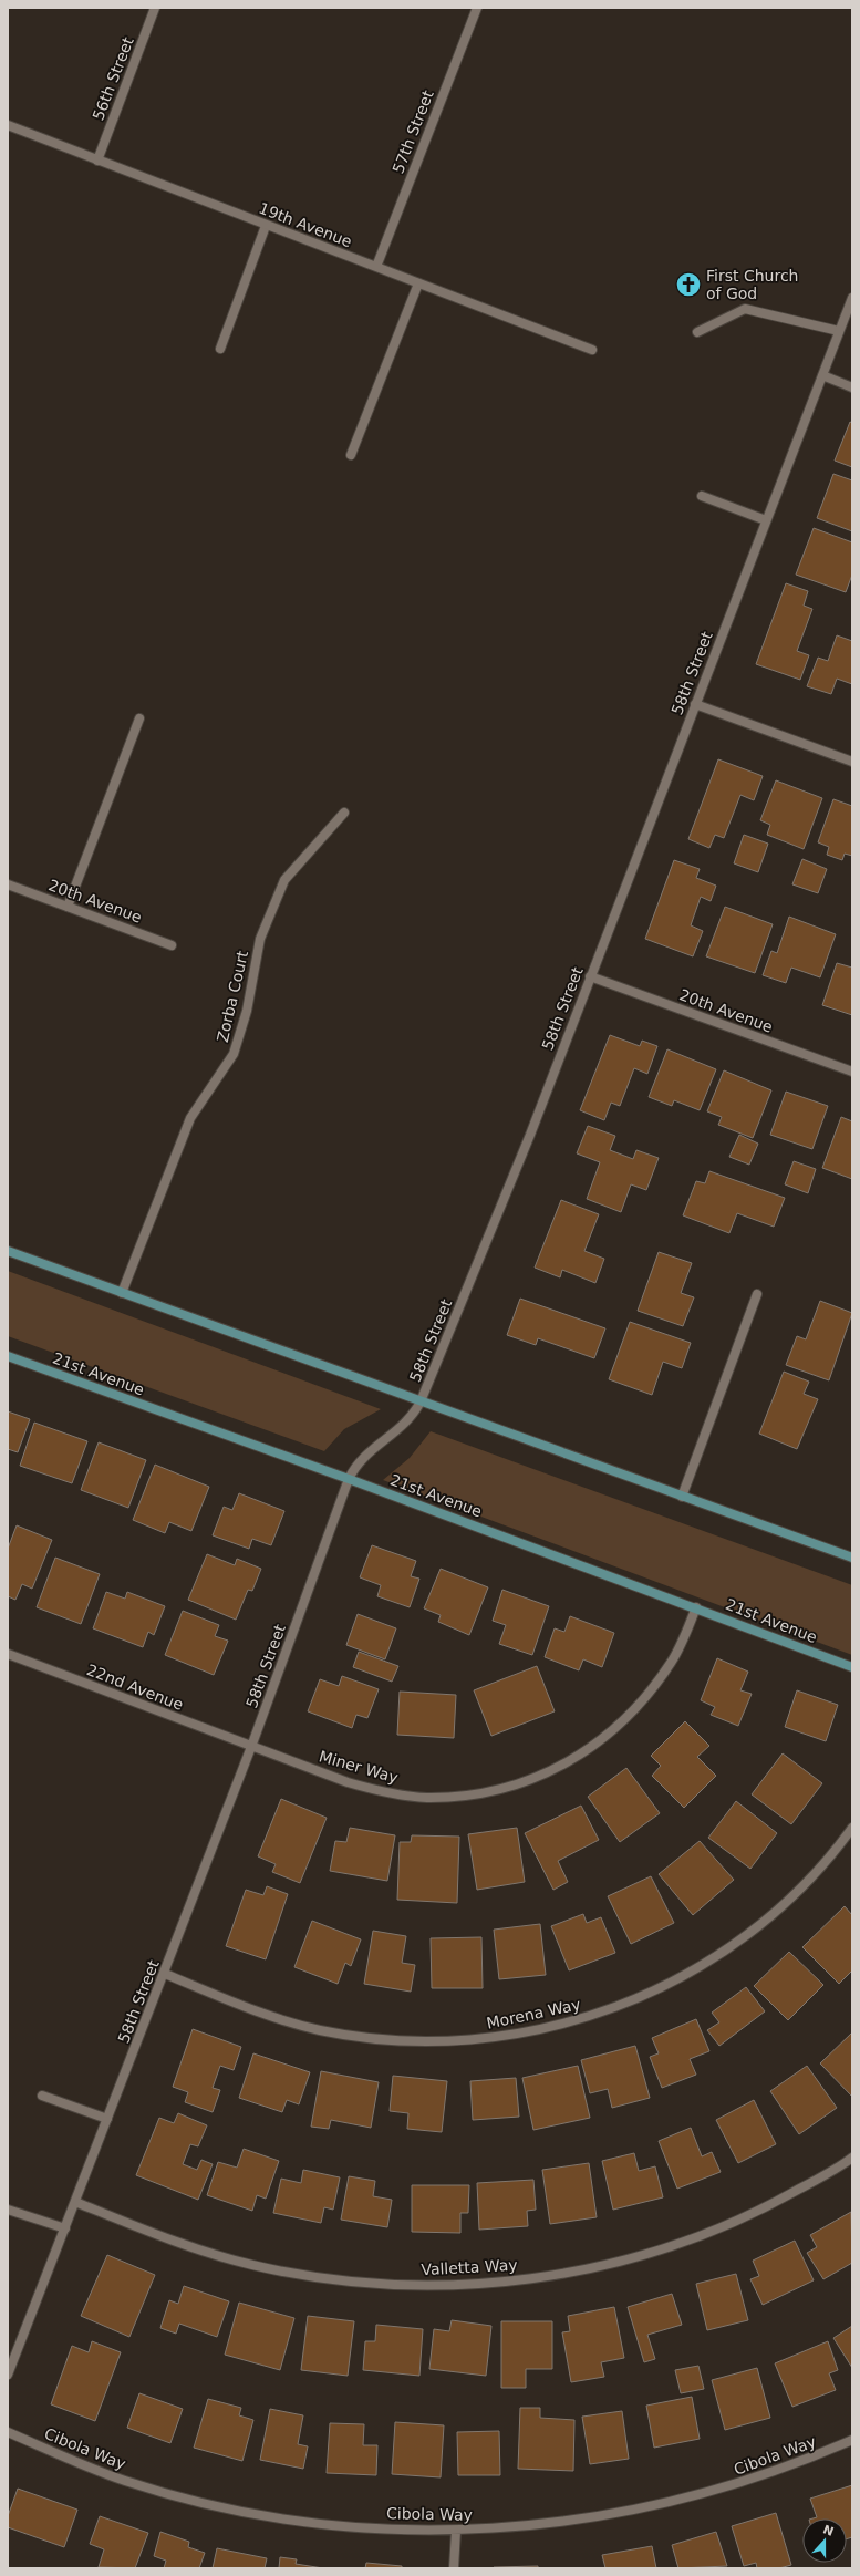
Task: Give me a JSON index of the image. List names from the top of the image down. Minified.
{"streets":{"street":["56th Street","57th Street","19th Avenue","58th Street","20th Avenue","Zorba Court","21st Avenue","22nd Avenue","Miner Way","Morena Way","Valletta Way","Cibola Way"]},"crossings":[["56th Street","19th Avenue"],["57th Street","19th Avenue"],["58th Street","20th Avenue"],["58th Street","21st Avenue"],["58th Street","22nd Avenue"],["58th Street","Miner Way"],["58th Street","Morena Way"],["58th Street","Valletta Way"],["21st Avenue","Miner Way"],["22nd Avenue","Miner Way"]],"places":{"church":["First Church of God"]},"north":"top"}
